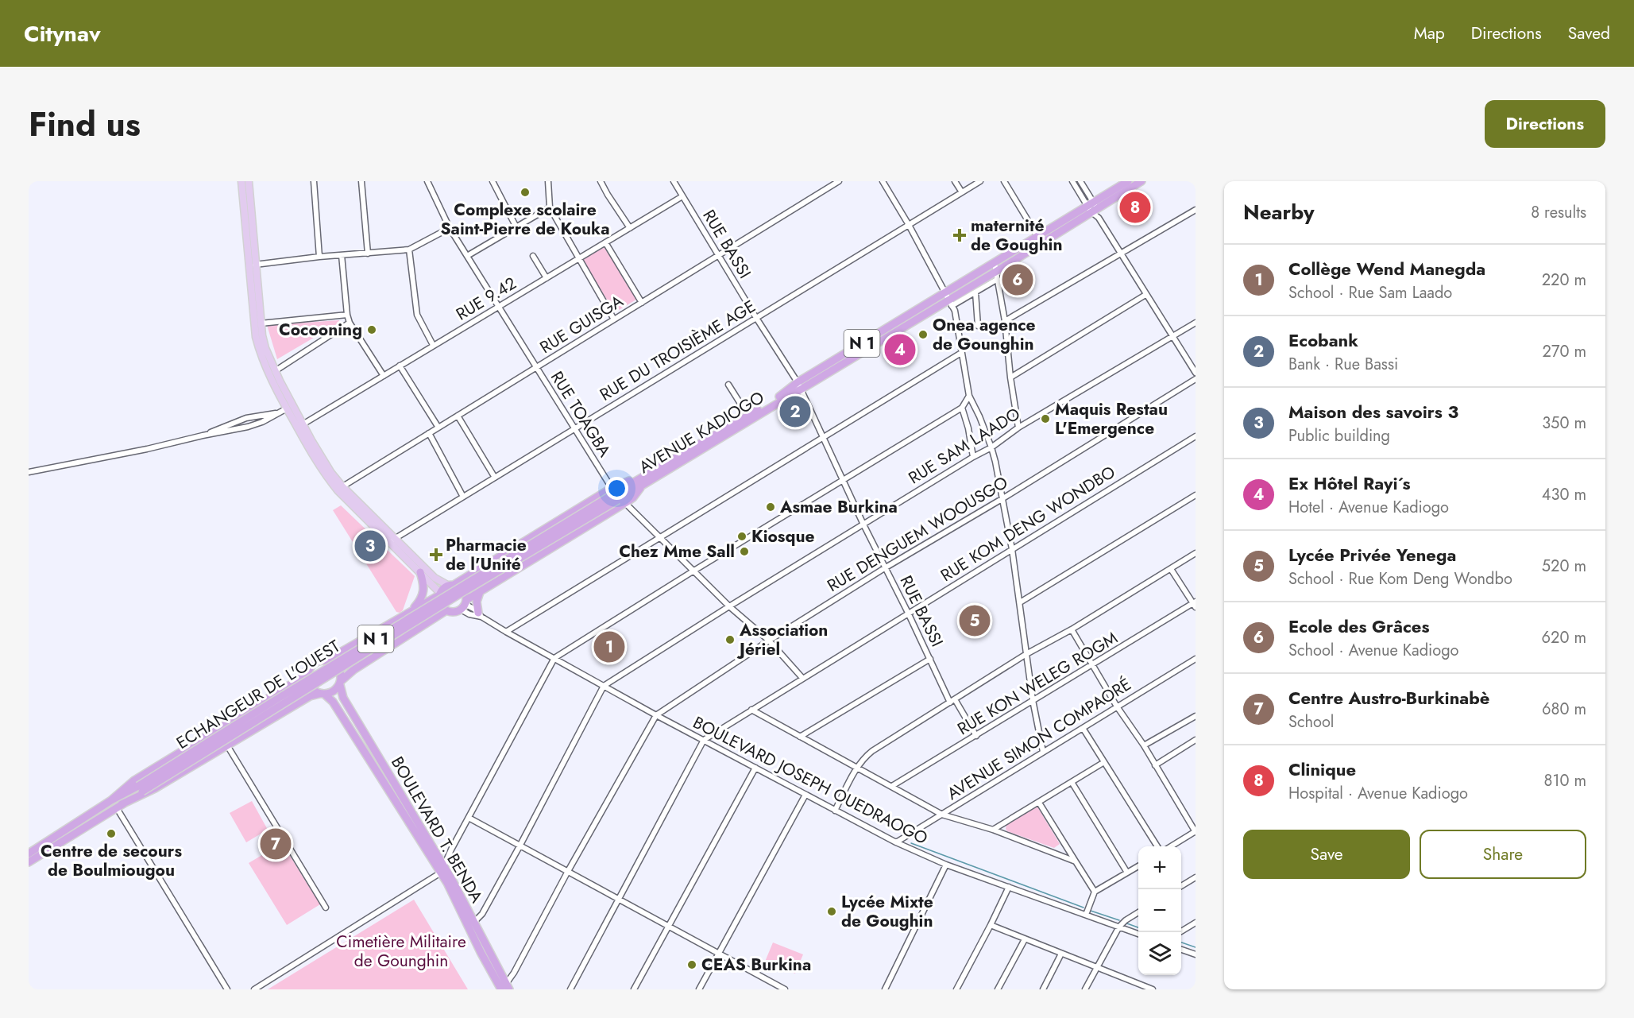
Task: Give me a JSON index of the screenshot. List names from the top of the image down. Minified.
{"streets":{"highway":["N 1","AVENUE KADIOGO","ECHANGEUR DE L'OUEST","BOULEVARD T. BENDA"],"street":["RUE BASSI","RUE 9.42","RUE GUISGA","RUE DU TROISIÈME AGE","RUE TOAGBA","RUE SAM LAADO","RUE KOM DENG WONDBO","RUE DENGUEM WOOUSGO","RUE KON WELEG ROGM","AVENUE SIMON COMPAORÉ","BOULEVARD JOSEPH OUEDRAOGO"]},"crossings":[["RUE BASSI","RUE 9.42"],["RUE BASSI","RUE GUISGA"],["RUE BASSI","RUE DU TROISIÈME AGE"],["RUE BASSI","AVENUE KADIOGO"],["RUE BASSI","RUE SAM LAADO"],["RUE BASSI","RUE KOM DENG WONDBO"],["RUE BASSI","RUE DENGUEM WOOUSGO"],["RUE 9.42","RUE TOAGBA"],["RUE GUISGA","RUE TOAGBA"],["N 1","RUE TOAGBA"],["N 1","AVENUE KADIOGO"],["N 1","ECHANGEUR DE L'OUEST"],["N 1","BOULEVARD JOSEPH OUEDRAOGO"],["N 1","BOULEVARD T. BENDA"],["RUE DU TROISIÈME AGE","RUE TOAGBA"],["RUE TOAGBA","AVENUE KADIOGO"],["RUE TOAGBA","RUE SAM LAADO"],["RUE TOAGBA","RUE KOM DENG WONDBO"],["RUE TOAGBA","RUE DENGUEM WOOUSGO"],["RUE TOAGBA","ECHANGEUR DE L'OUEST"],["AVENUE KADIOGO","ECHANGEUR DE L'OUEST"],["RUE SAM LAADO","BOULEVARD JOSEPH OUEDRAOGO"],["RUE KOM DENG WONDBO","BOULEVARD JOSEPH OUEDRAOGO"],["RUE DENGUEM WOOUSGO","BOULEVARD JOSEPH OUEDRAOGO"],["AVENUE SIMON COMPAORÉ","BOULEVARD JOSEPH OUEDRAOGO"]],"parks":["Cimetière Militaire de Gounghin"],"places":{"other":["Complexe scolaire Saint-Pierre de Kouka","Cocooning","Onea agence de Gounghin","Maquis Restau L'Emergence","Asmae Burkina","Kiosque","Chez Mme Sall","Association Jériel","Centre de secours de Boulmiougou","Lycée Mixte de Goughin","CEAS Burkina"],"health":["maternité de Goughin","Pharmacie de l'Unité"]},"page":{"header":"Citynav","nav":["Map","Directions","Saved"],"title":"Find us","buttons":["Directions",["Save","Share"]],"heading":["Nearby","8 results"],"pins":["8","6","4","2","3","5","1","7"],"list":[{"mark":"1","name":"Collège Wend Manegda","note":"School · Rue Sam Laado","value":"220 m"},{"mark":"2","name":"Ecobank","note":"Bank · Rue Bassi","value":"270 m"},{"mark":"3","name":"Maison des savoirs 3","note":"Public building","value":"350 m"},{"mark":"4","name":"Ex Hôtel Rayi´s","note":"Hotel · Avenue Kadiogo","value":"430 m"},{"mark":"5","name":"Lycée Privée Yenega","note":"School · Rue Kom Deng Wondbo","value":"520 m"},{"mark":"6","name":"Ecole des Grâces","note":"School · Avenue Kadiogo","value":"620 m"},{"mark":"7","name":"Centre Austro-Burkinabè","note":"School","value":"680 m"},{"mark":"8","name":"Clinique","note":"Hospital · Avenue Kadiogo","value":"810 m"}],"map_buttons":["+","−"]}}
